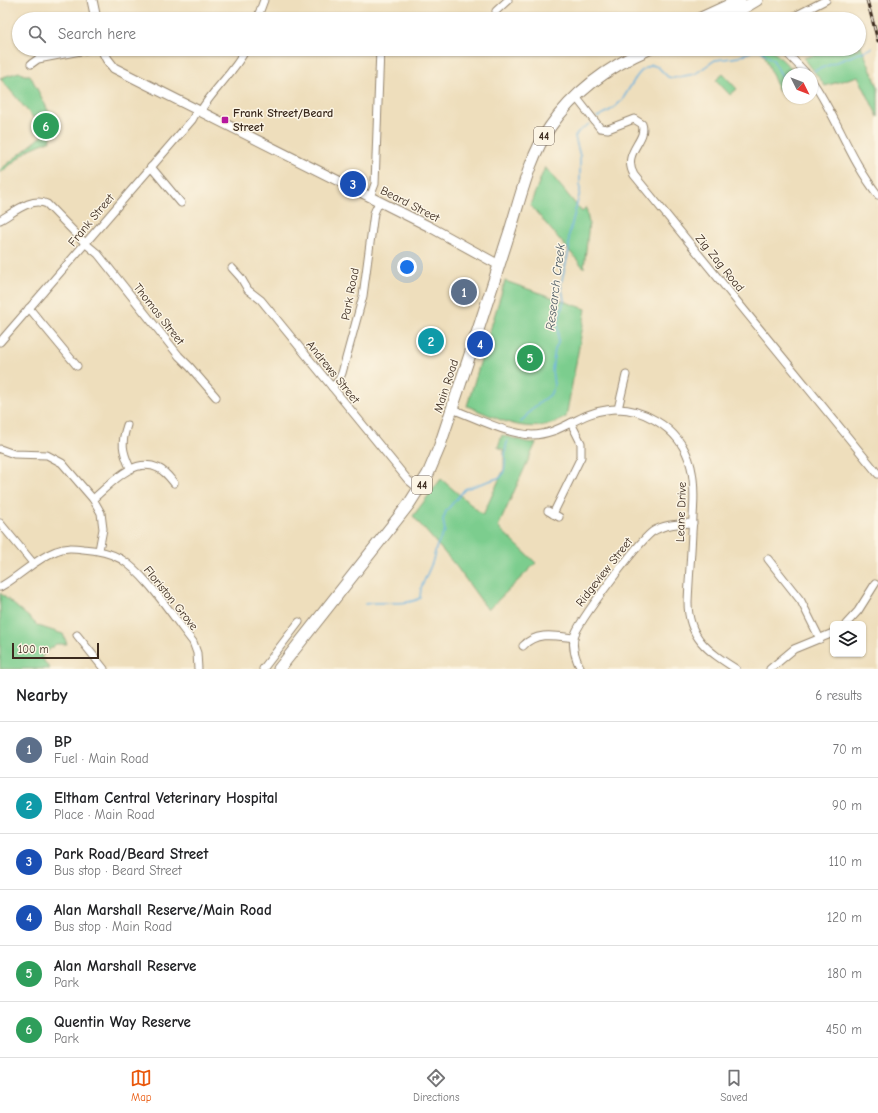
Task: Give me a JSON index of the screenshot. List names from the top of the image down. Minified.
{"streets":{"main road":["44","Main Road"],"street":["Beard Street","Frank Street","Zig Zag Road","Park Road","Thomas Street","Andrews Street","Leane Drive","Ridgeview Street","Floriston Grove"]},"crossings":[["Beard Street","Frank Street"],["Beard Street","Park Road"],["Beard Street","Main Road"],["Frank Street","Thomas Street"],["Zig Zag Road","Main Road"],["Park Road","Andrews Street"],["Andrews Street","Main Road"],["Main Road","Leane Drive"],["Leane Drive","Ridgeview Street"]],"water":["Research Creek"],"places":{"transit":["Frank Street/Beard Street"]},"scale_bar":"100 m","north":"bottom right","page":{"search":"Search here","pins":["6","3","1","2","4","5"],"scale":"100 m","heading":["Nearby","6 results"],"list":[{"mark":"1","name":"BP","note":"Fuel · Main Road","value":"70 m"},{"mark":"2","name":"Eltham Central Veterinary Hospital","note":"Place · Main Road","value":"90 m"},{"mark":"3","name":"Park Road/Beard Street","note":"Bus stop · Beard Street","value":"110 m"},{"mark":"4","name":"Alan Marshall Reserve/Main Road","note":"Bus stop · Main Road","value":"120 m"},{"mark":"5","name":"Alan Marshall Reserve","note":"Park","value":"180 m"},{"mark":"6","name":"Quentin Way Reserve","note":"Park","value":"450 m"}],"nav":["Map","Directions","Saved"]}}
